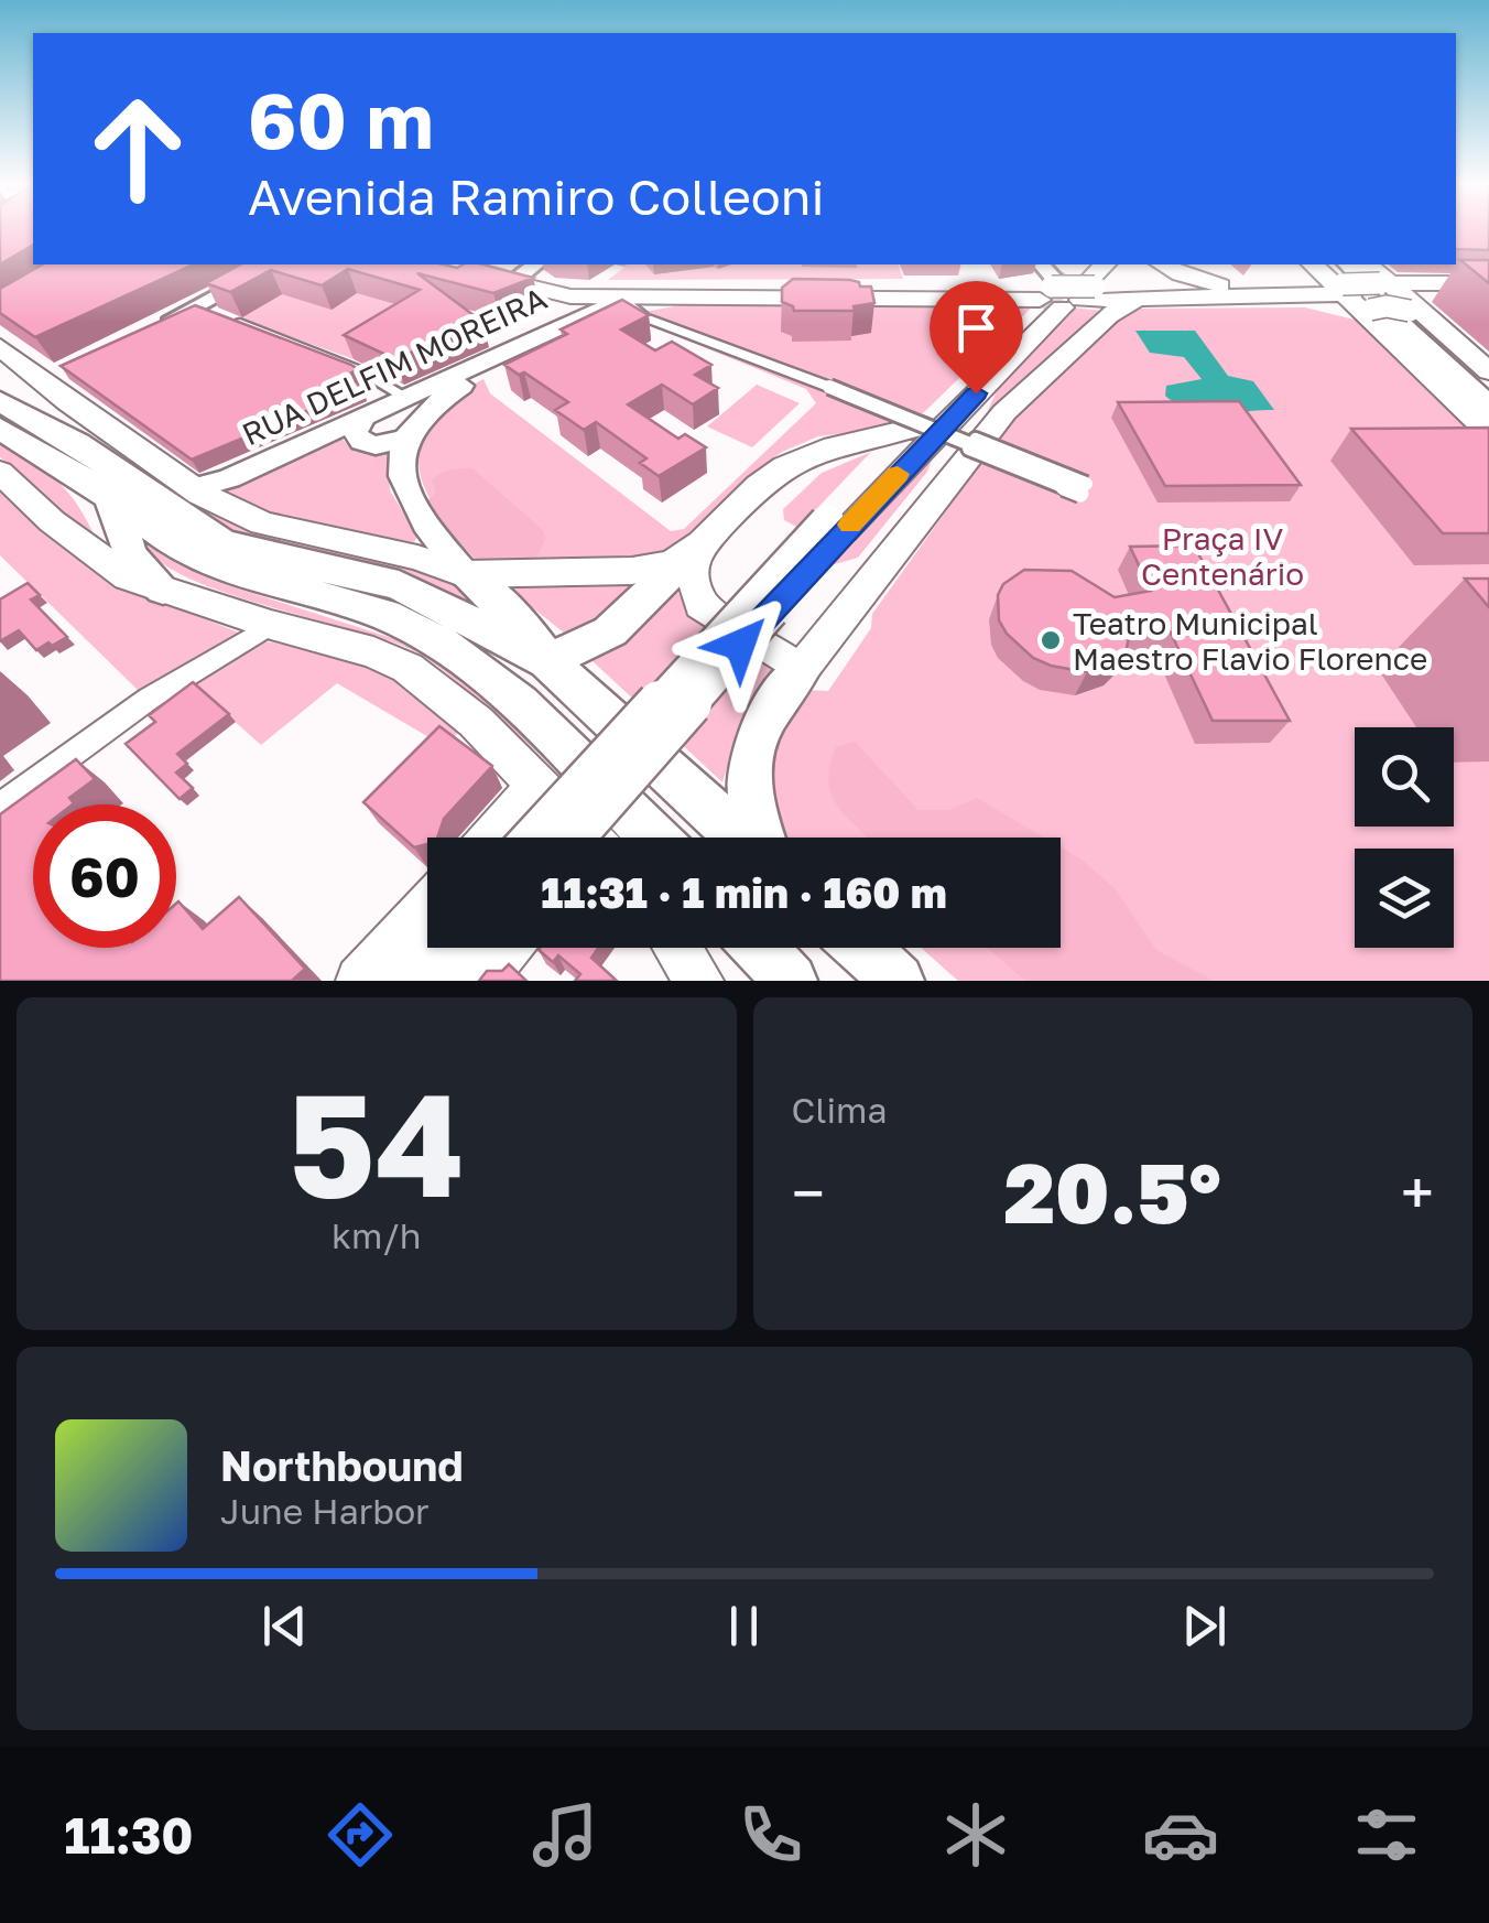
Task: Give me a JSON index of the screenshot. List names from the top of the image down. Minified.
{"streets":{"main road":["RUA DELFIM MOREIRA"]},"parks":["Praça IV Centenário"],"places":["Teatro Municipal Maestro Flavio Florence"],"page":{"turn":["60 m","Avenida Ramiro Colleoni"],"limit":"60","trip":"11:31 · 1 min · 160 m","tile":[["54","km/h"],"Clima"],"heat":["−","20.5°","+"],"song":["Northbound","June Harbor"],"tabs":"11:30"}}
